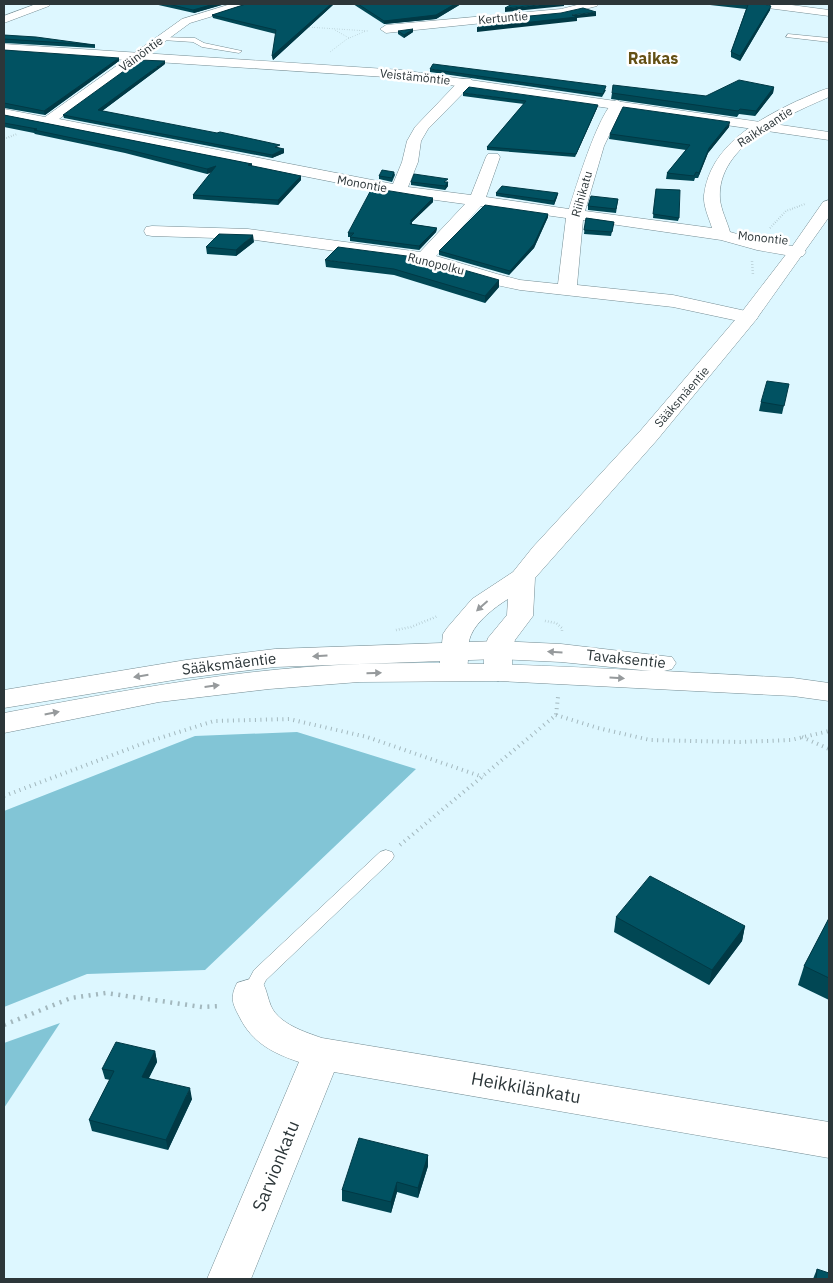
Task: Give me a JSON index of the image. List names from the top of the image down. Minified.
{"streets":{"street":["Kertuntie","Väinöntie","Veistämöntie","Raikkaantie","Monontie","Riihikatu","Runopolku","Sääksmäentie","Tavaksentie","Heikkilänkatu","Sarvionkatu"]},"crossings":[["Väinöntie","Veistämöntie"],["Väinöntie","Monontie"],["Veistämöntie","Raikkaantie"],["Veistämöntie","Riihikatu"],["Raikkaantie","Monontie"],["Monontie","Riihikatu"],["Monontie","Sääksmäentie"],["Riihikatu","Runopolku"],["Runopolku","Sääksmäentie"],["Sääksmäentie","Tavaksentie"],["Heikkilänkatu","Sarvionkatu"]],"districts":["Raikas"]}
